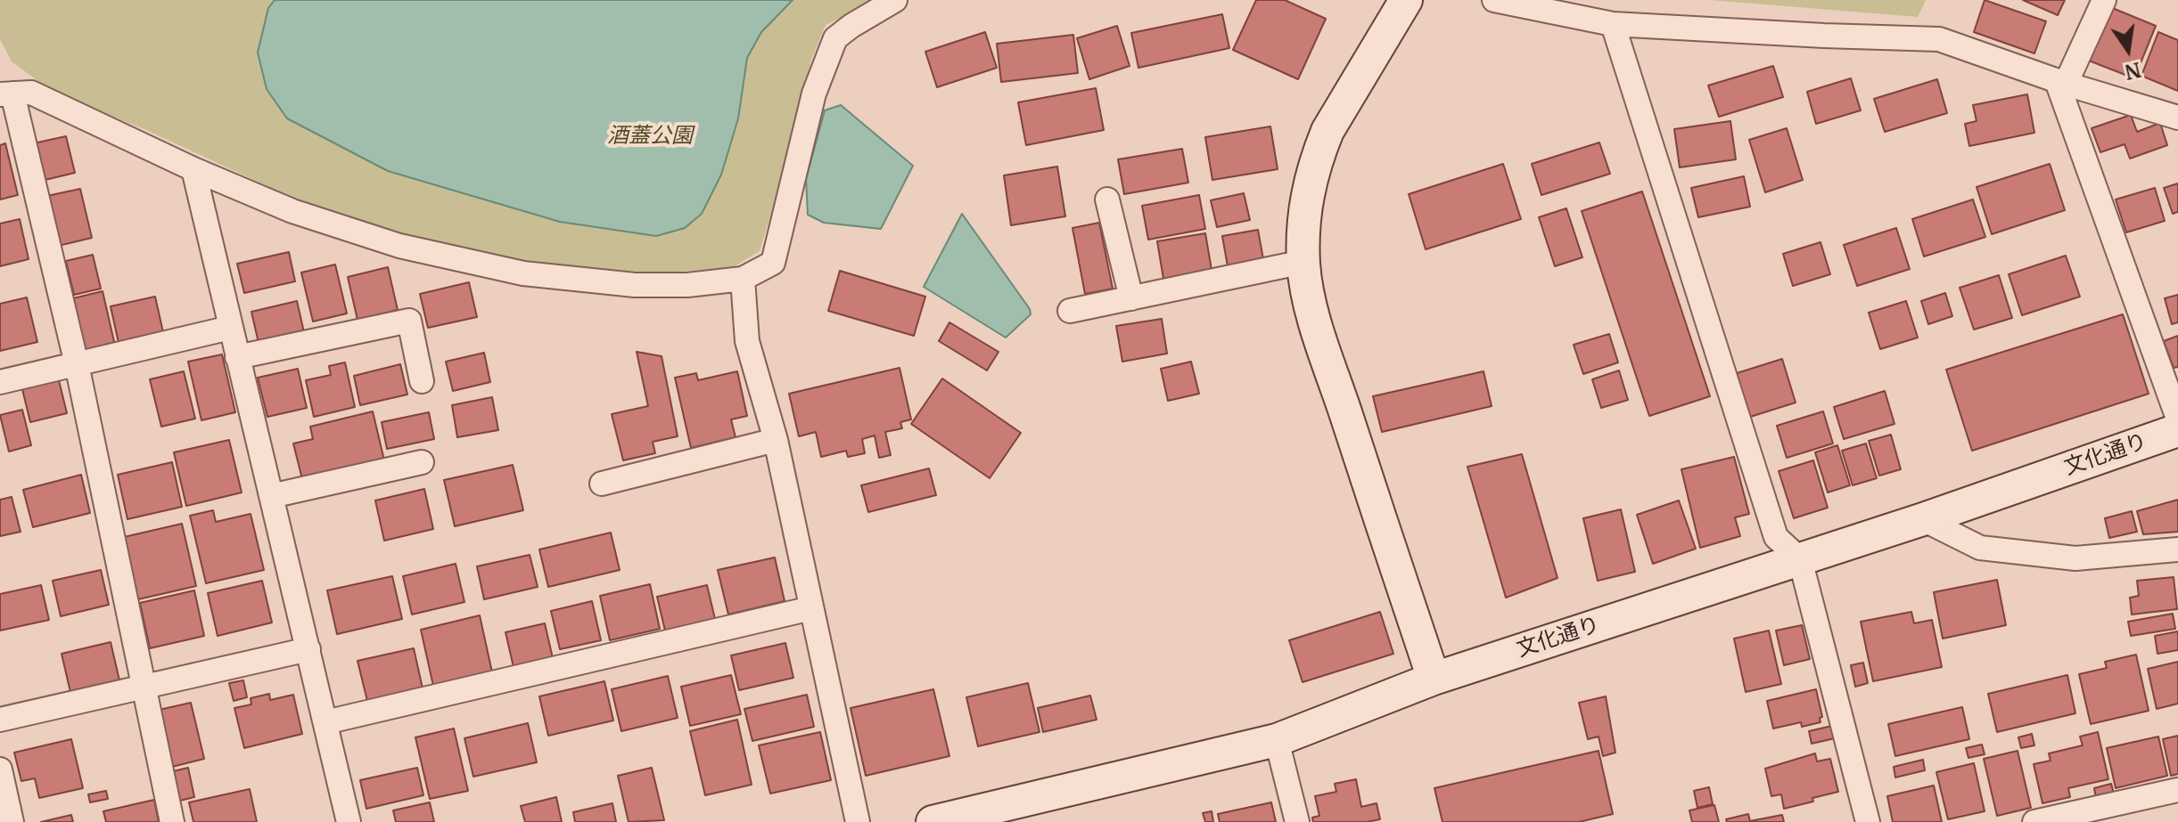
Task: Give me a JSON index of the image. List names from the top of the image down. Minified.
{"streets":{"street":["文化通り"]},"parks":["酒蓋公園"],"north":"bottom"}
